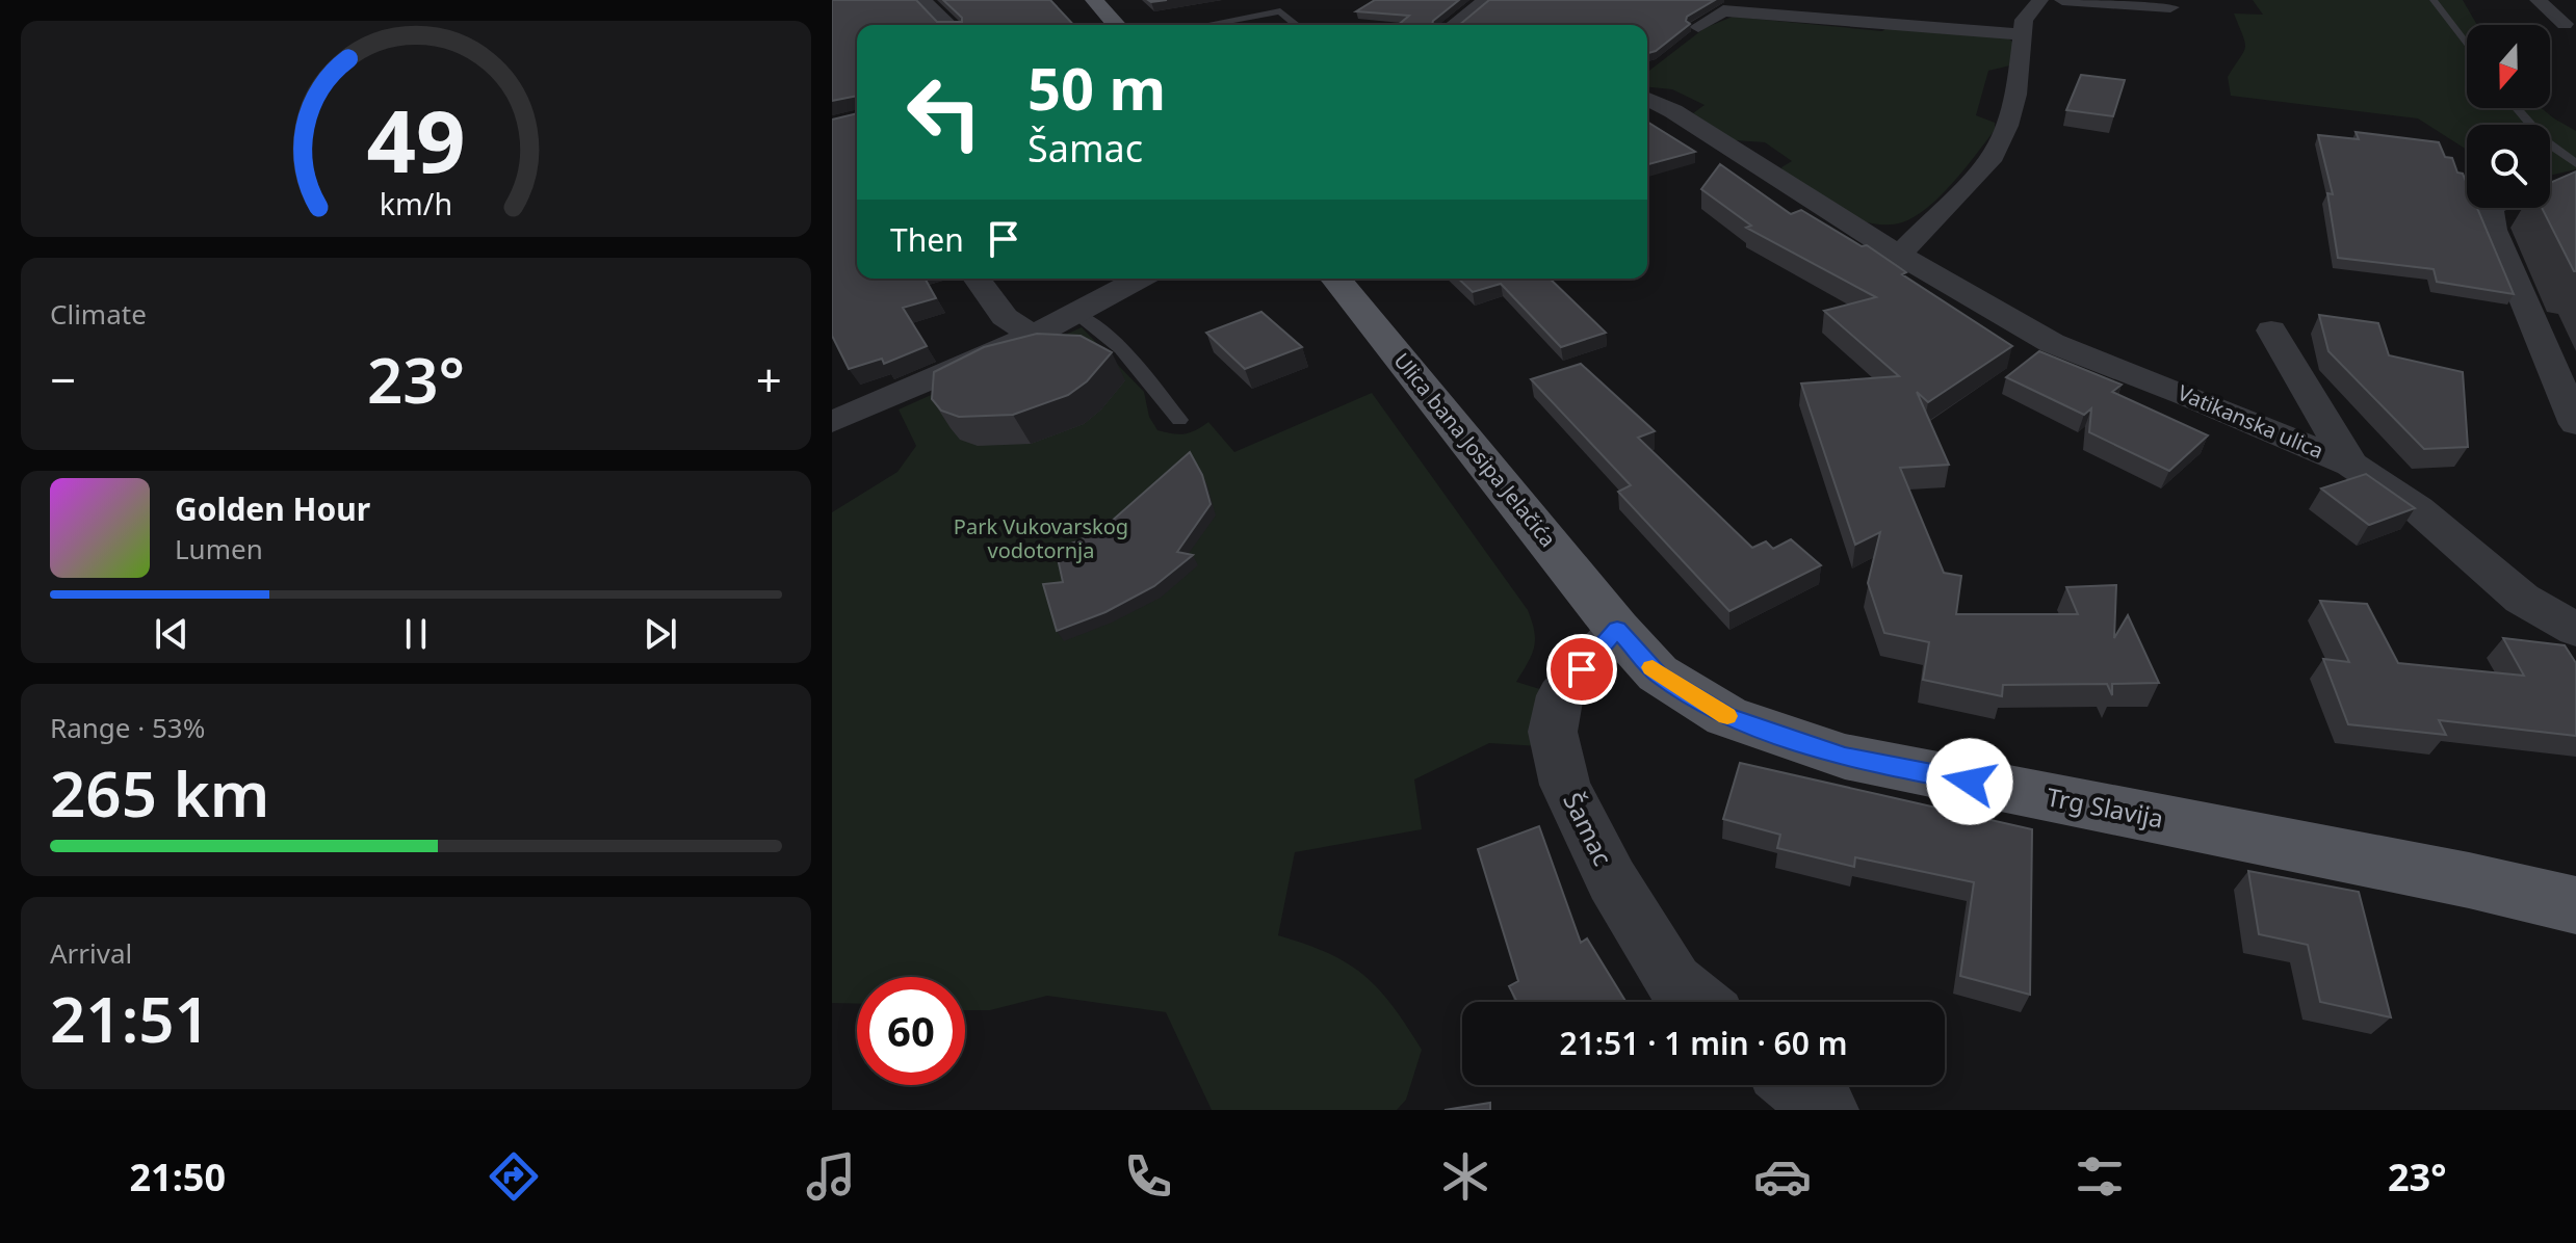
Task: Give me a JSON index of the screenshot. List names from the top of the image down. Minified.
{"streets":{"main road":["Ulica bana Josipa Jelačića","Trg Slavija"],"street":["Vatikanska ulica","Šamac"]},"crossings":[["Ulica bana Josipa Jelačića","Trg Slavija"],["Ulica bana Josipa Jelačića","Šamac"],["Trg Slavija","Šamac"]],"parks":["Park Vukovarskog vodotornja"],"north":"bottom","page":{"turn":["50 m","Šamac"],"then":"Then","tile":["Climate",["Range · 53%","265 km"],["Arrival","21:51"]],"heat":["−","23°","+"],"song":["Golden Hour","Lumen"],"limit":"60","trip":"21:51 · 1 min · 60 m","tabs":["21:50","23°"],"gauge":["49","km/h"]}}
